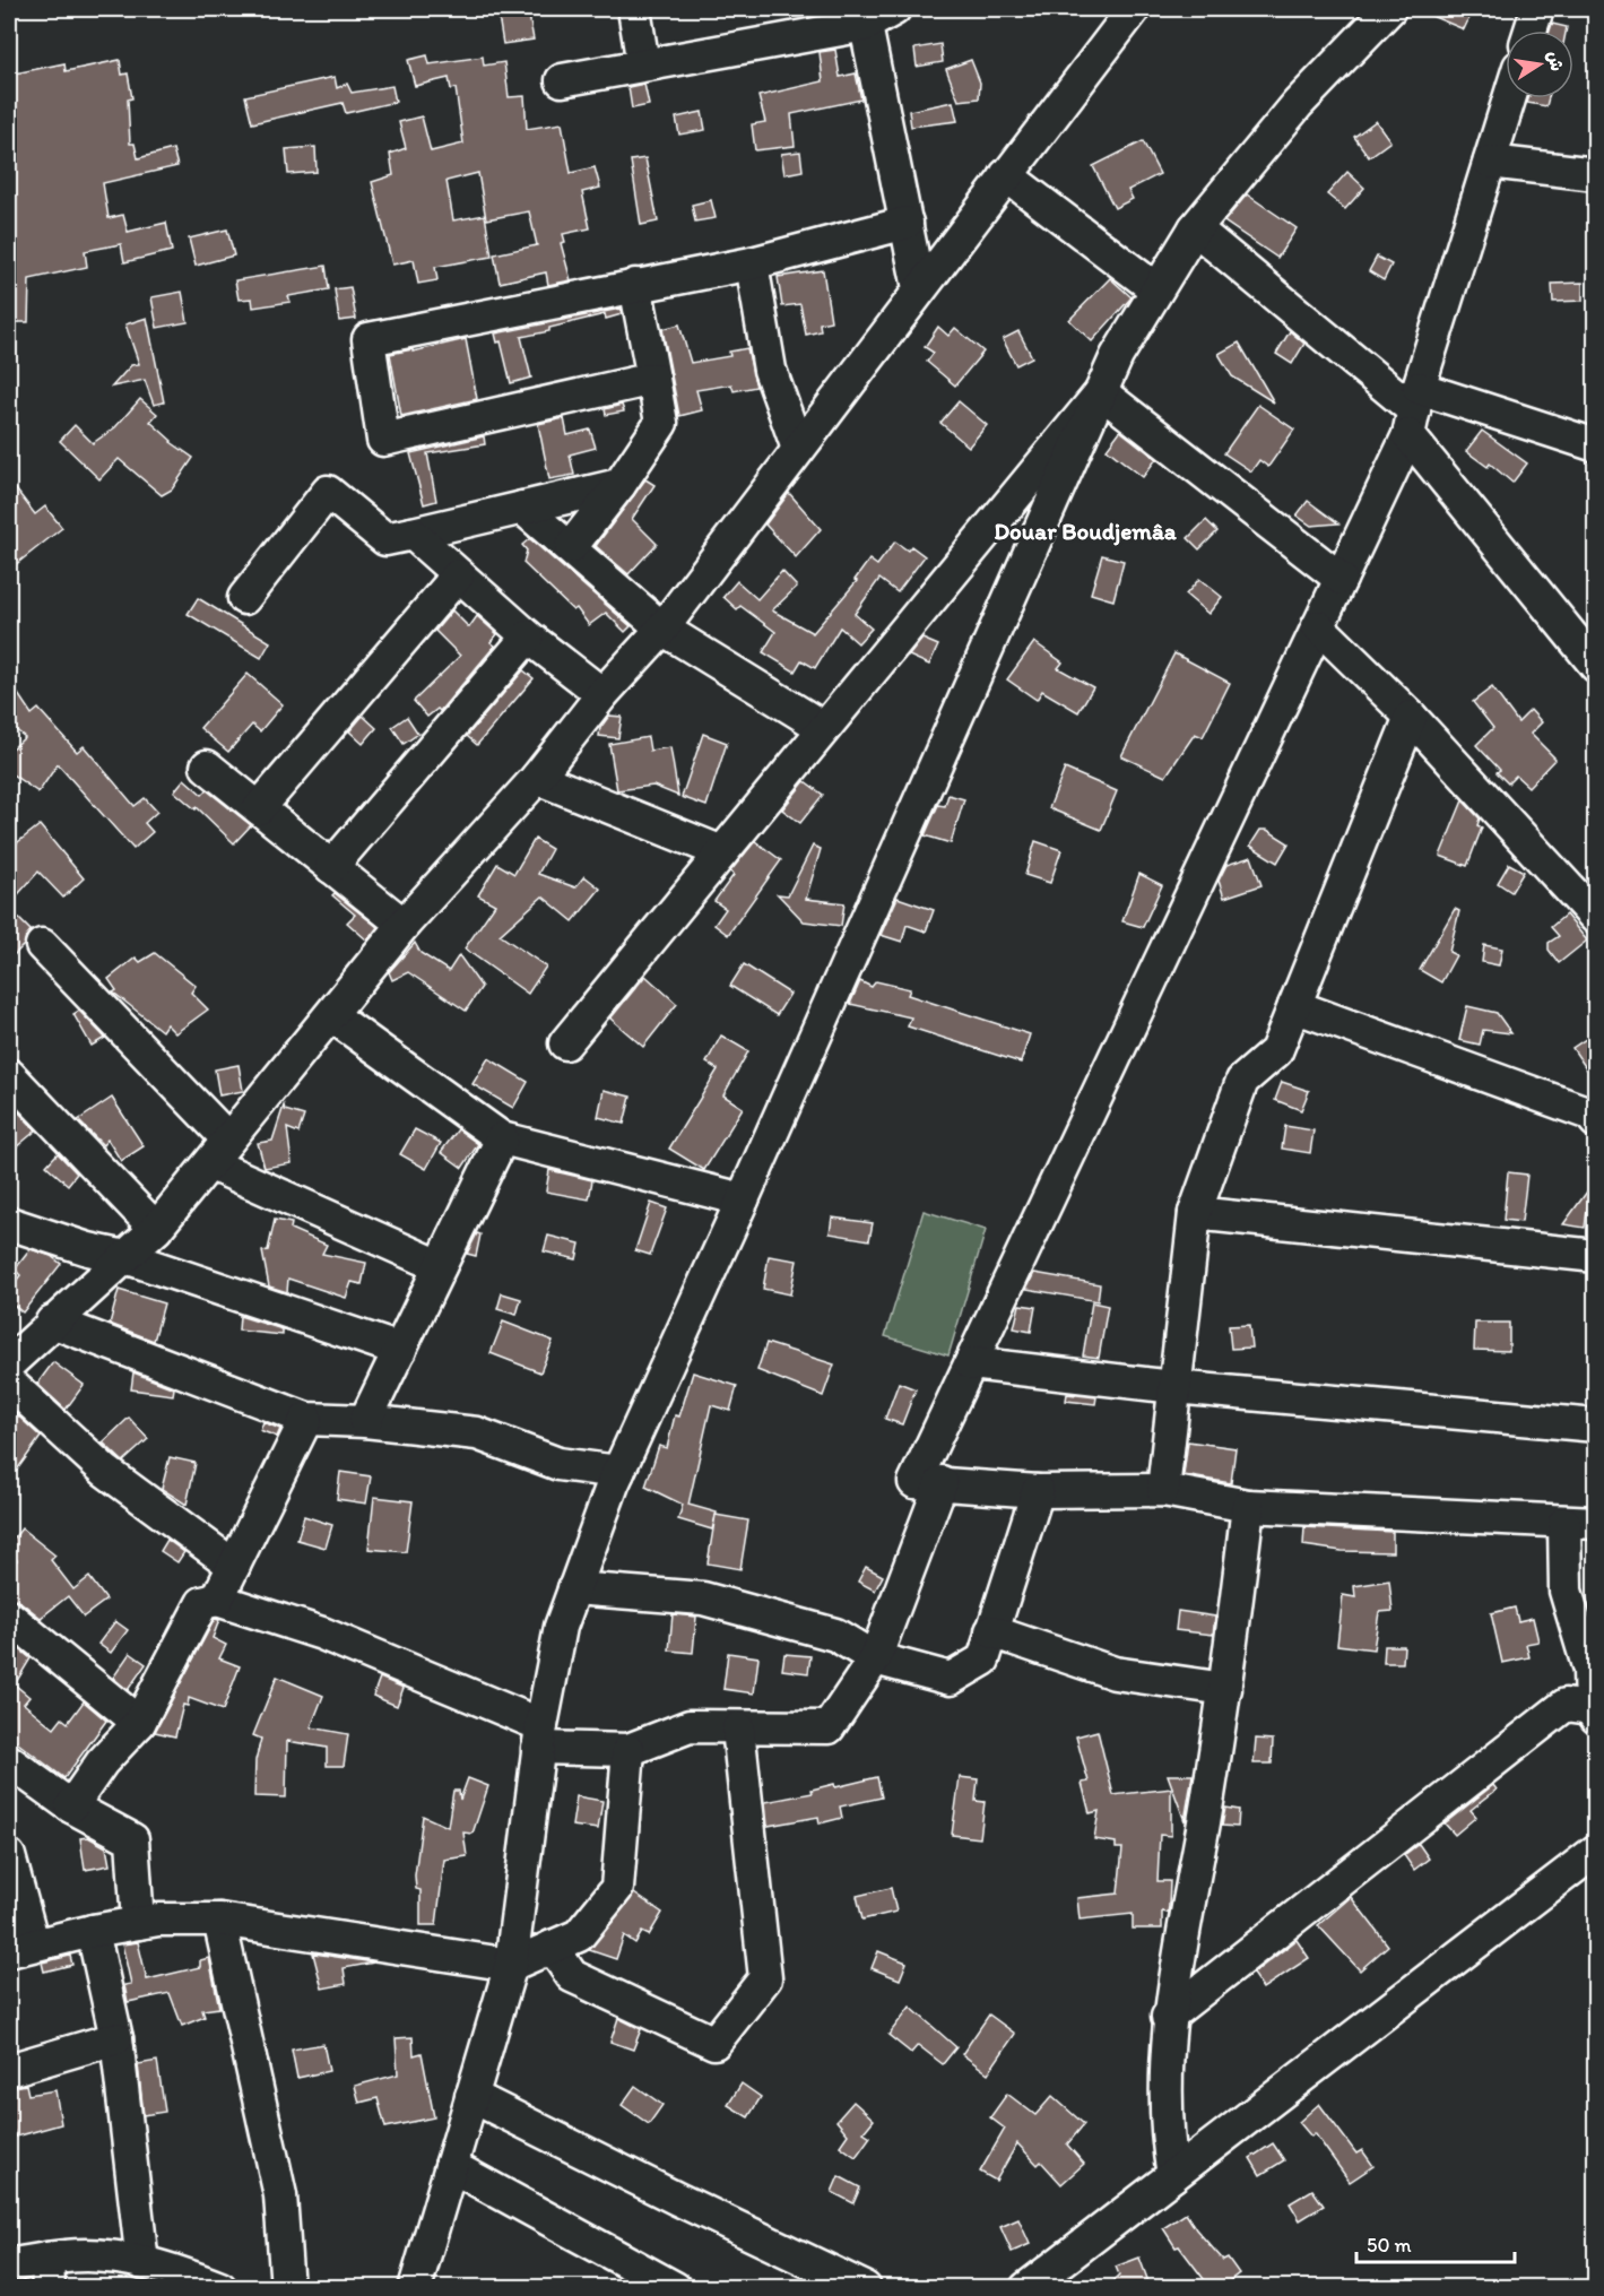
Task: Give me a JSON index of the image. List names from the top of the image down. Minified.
{"districts":["Douar Boudjemâa"],"scale_bar":"50 m","north":"right"}
